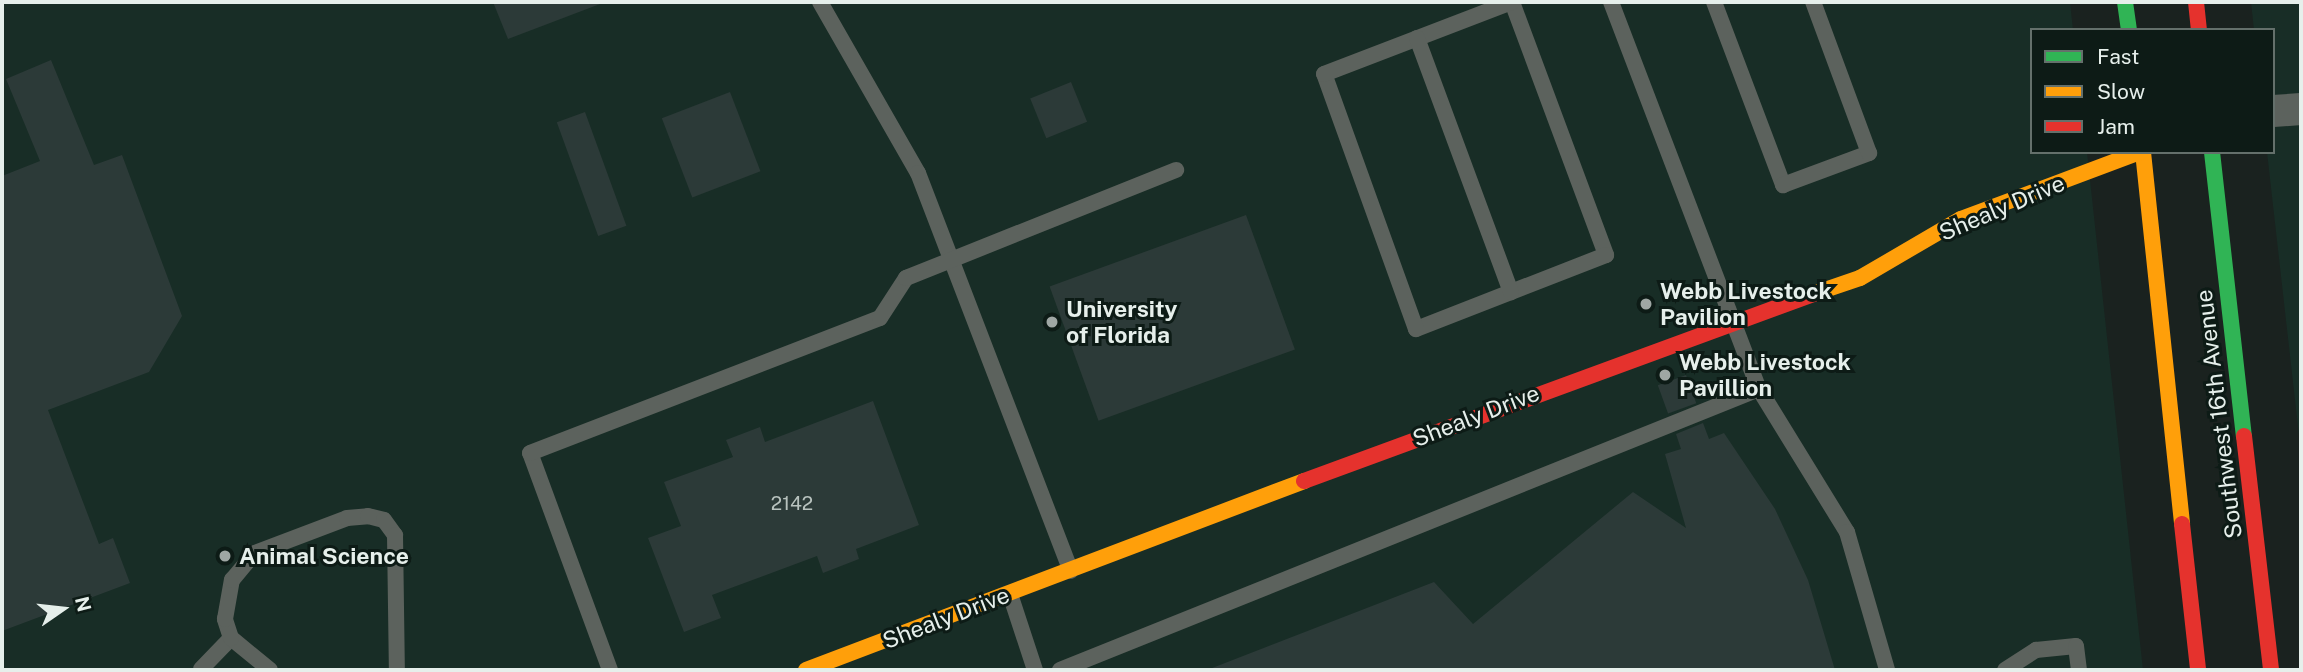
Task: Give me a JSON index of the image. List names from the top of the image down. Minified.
{"streets":{"street":["Shealy Drive","Southwest 16th Avenue"]},"places":["Webb Livestock Pavilion","University of Florida","Webb Livestock Pavillion","Animal Science"],"house_numbers":["2142"],"legend":["Fast","Slow","Jam"],"north":"right"}
